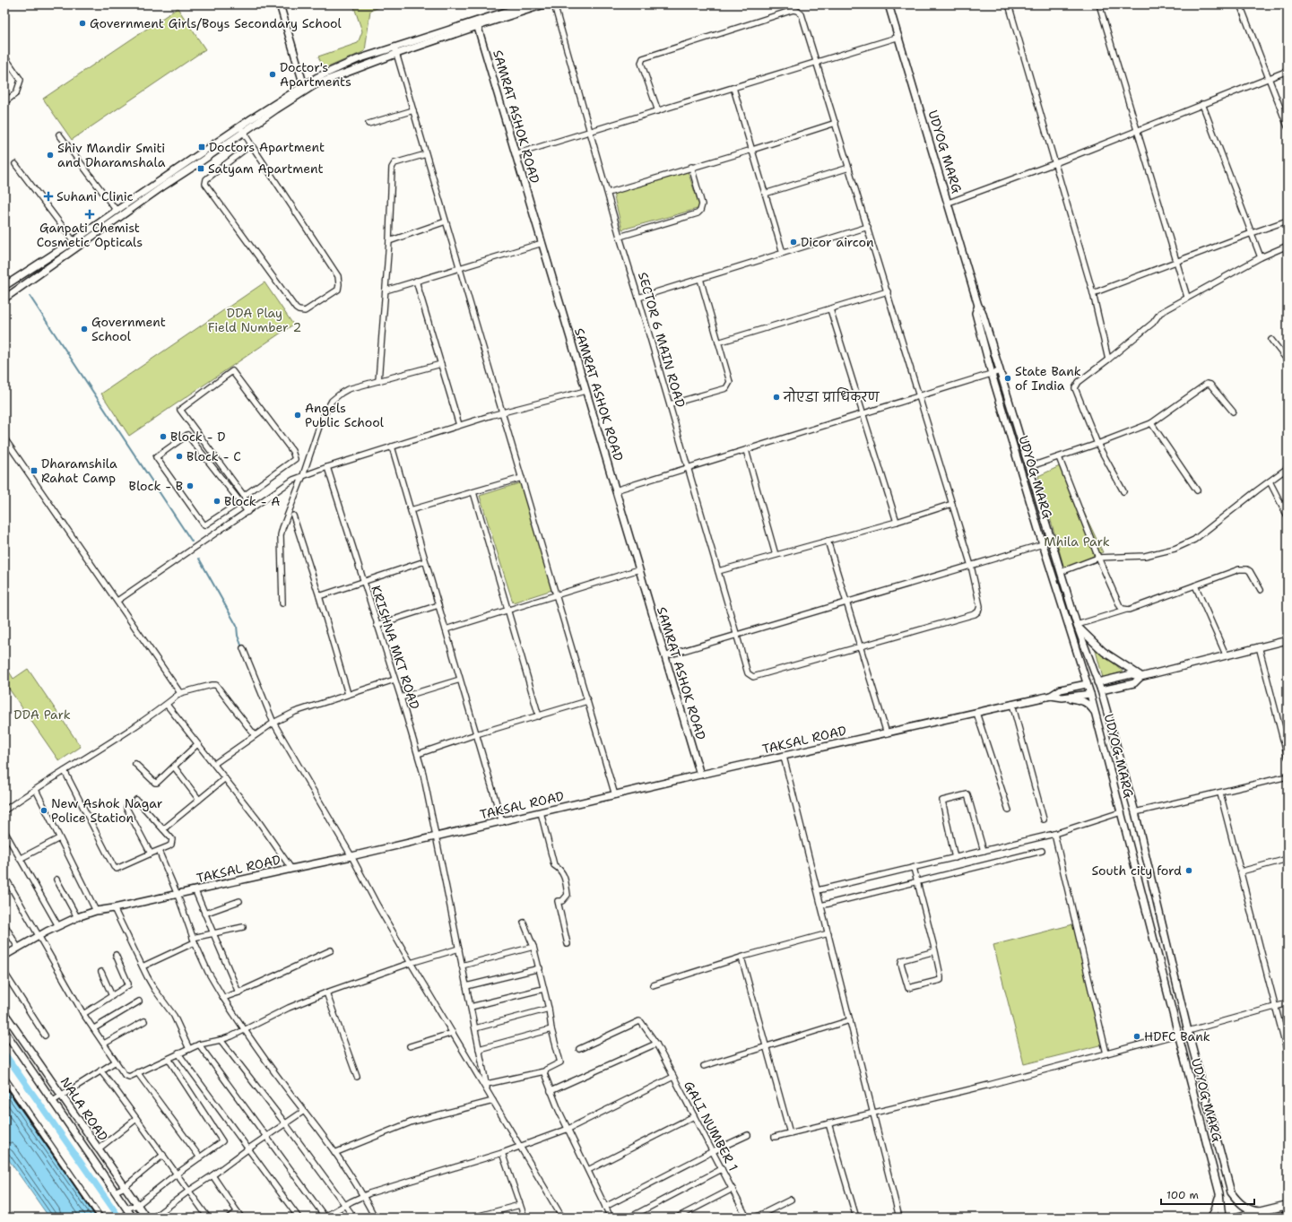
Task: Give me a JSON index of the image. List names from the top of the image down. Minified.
{"streets":{"street":["SAMRAT ASHOK ROAD","UDYOG MARG","SECTOR 6 MAIN ROAD","KRISHNA MKT ROAD","TAKSAL ROAD","NALA ROAD","GALI NUMBER 1"]},"crossings":[["SAMRAT ASHOK ROAD","TAKSAL ROAD"],["UDYOG MARG","TAKSAL ROAD"],["KRISHNA MKT ROAD","TAKSAL ROAD"]],"parks":["DDA Play Field Number 2","Mhila Park","DDA Park"],"places":{"other":["Government Girls/Boys Secondary School","Doctor's Apartments","Shiv Mandir Smiti and Dharamshala","Dicor aircon","Government School","State Bank of India","नोएडा प्राधिकरण","Angels Public School","Block - D","Block - C","Block - B","Block - A","New Ashok Nagar Police Station","South city ford","HDFC Bank"],"transit":["Doctors Apartment","Satyam Apartment","Dharamshila Rahat Camp"],"health":["Suhani Clinic","Ganpati Chemist Cosmetic Opticals"]},"scale_bar":"100 m"}
